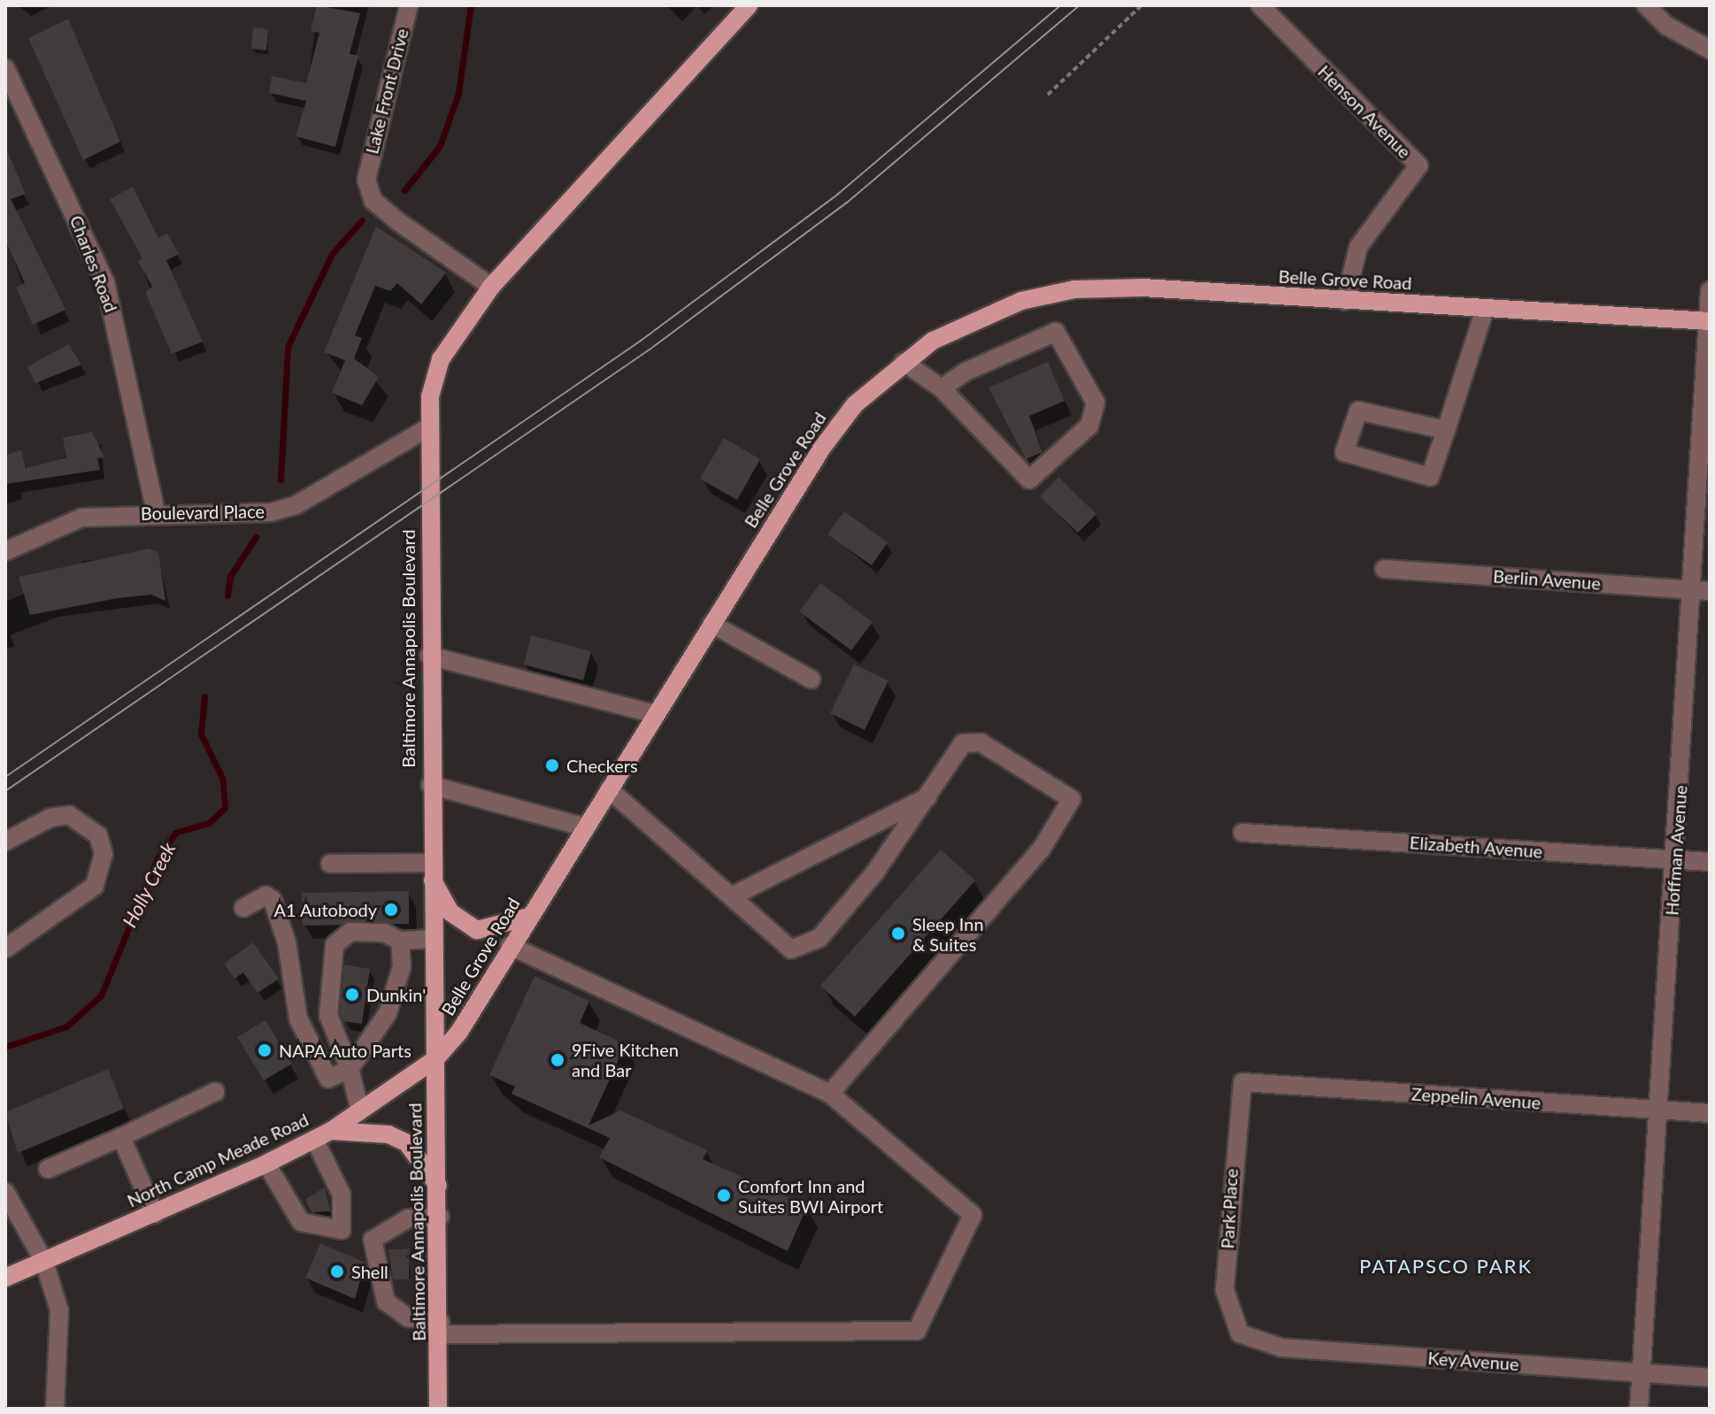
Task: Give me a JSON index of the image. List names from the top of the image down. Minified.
{"streets":{"main road":["Belle Grove Road","Baltimore Annapolis Boulevard","North Camp Meade Road"],"street":["Lake Front Drive","Henson Avenue","Charles Road","Boulevard Place","Berlin Avenue","Elizabeth Avenue","Hoffman Avenue","Zeppelin Avenue","Park Place","Key Avenue"]},"crossings":[["Lake Front Drive","Baltimore Annapolis Boulevard"],["Henson Avenue","Belle Grove Road"],["Charles Road","Boulevard Place"],["Belle Grove Road","Baltimore Annapolis Boulevard"],["Belle Grove Road","Hoffman Avenue"],["Belle Grove Road","North Camp Meade Road"],["Boulevard Place","Baltimore Annapolis Boulevard"],["Berlin Avenue","Hoffman Avenue"],["Baltimore Annapolis Boulevard","North Camp Meade Road"],["Elizabeth Avenue","Hoffman Avenue"],["Hoffman Avenue","Zeppelin Avenue"],["Hoffman Avenue","Key Avenue"],["Zeppelin Avenue","Park Place"],["Park Place","Key Avenue"]],"districts":["PATAPSCO PARK"],"water":["Holly Creek"],"places":["Checkers","A1 Autobody","Sleep Inn & Suites","Dunkin'","NAPA Auto Parts","9Five Kitchen and Bar","Comfort Inn and Suites BWI Airport","Shell"]}
